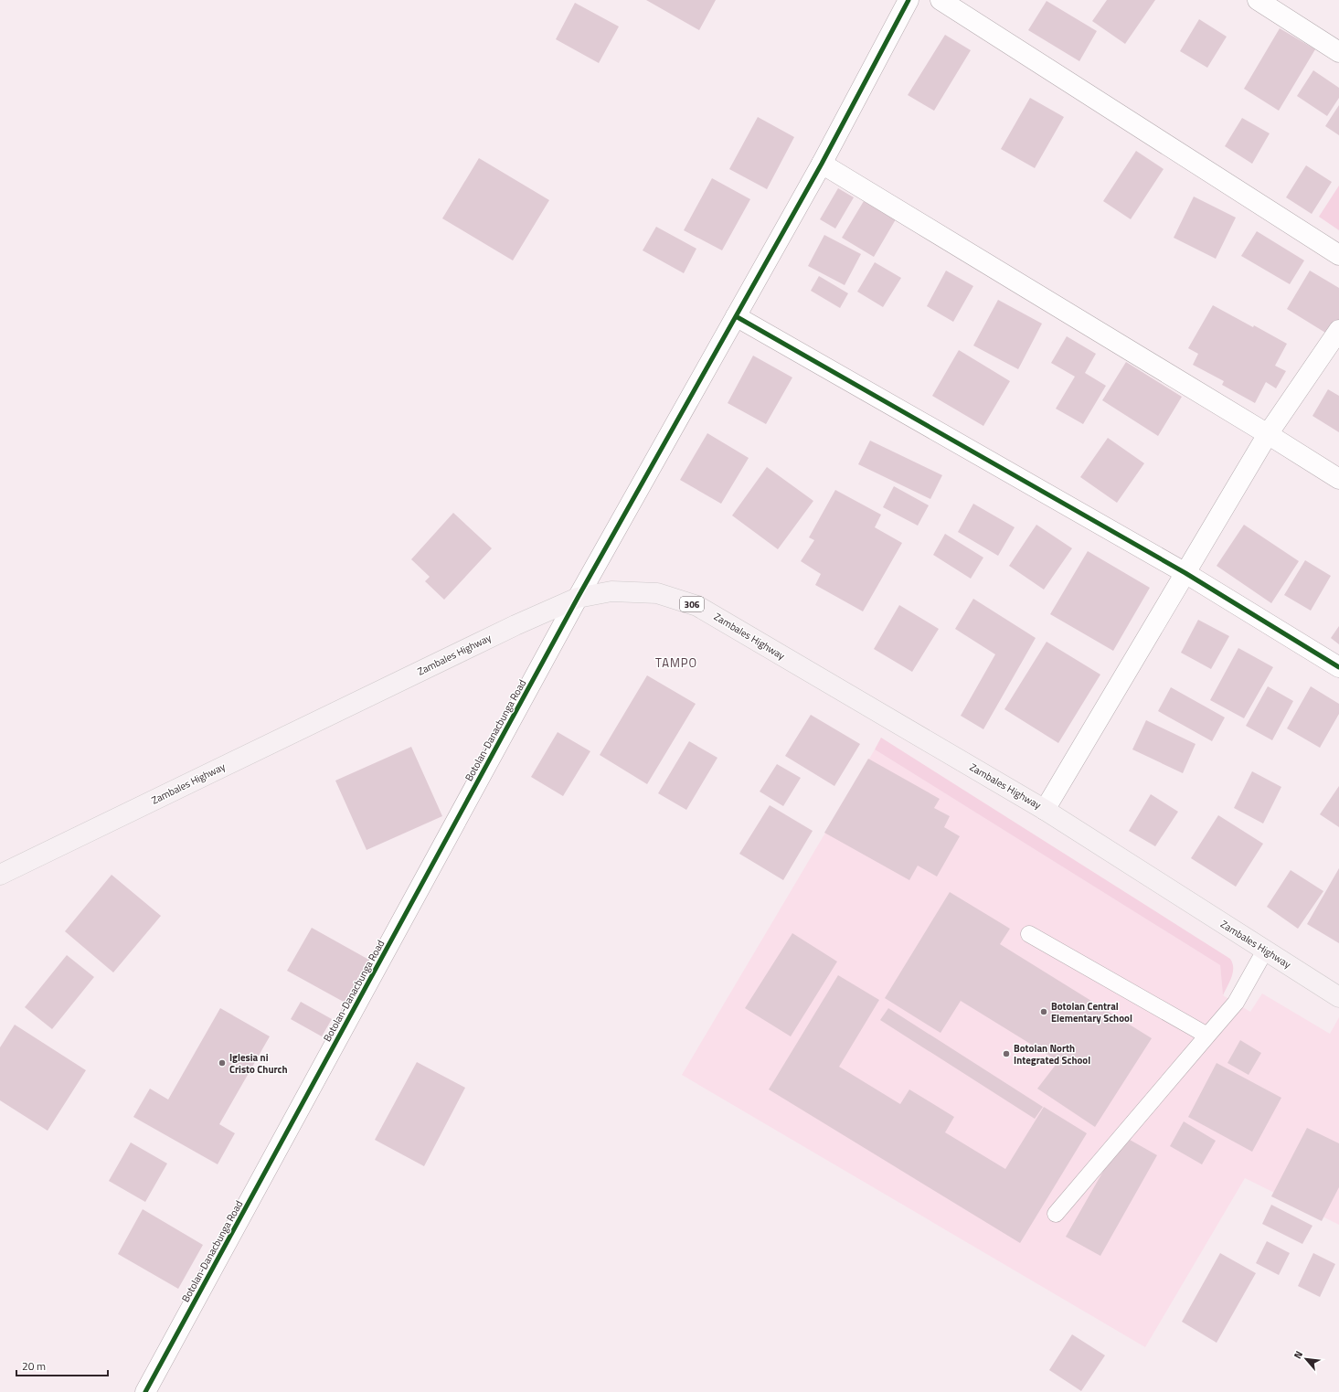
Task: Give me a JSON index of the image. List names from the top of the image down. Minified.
{"streets":{"main road":["306","Zambales Highway"],"street":["Botolan-Danacbunga Road"]},"crossings":[["Zambales Highway","Botolan-Danacbunga Road"]],"districts":["TAMPO"],"places":["Botolan Central Elementary School","Botolan North Integrated School","Iglesia ni Cristo Church"],"scale_bar":"20 m","north":"top left"}
